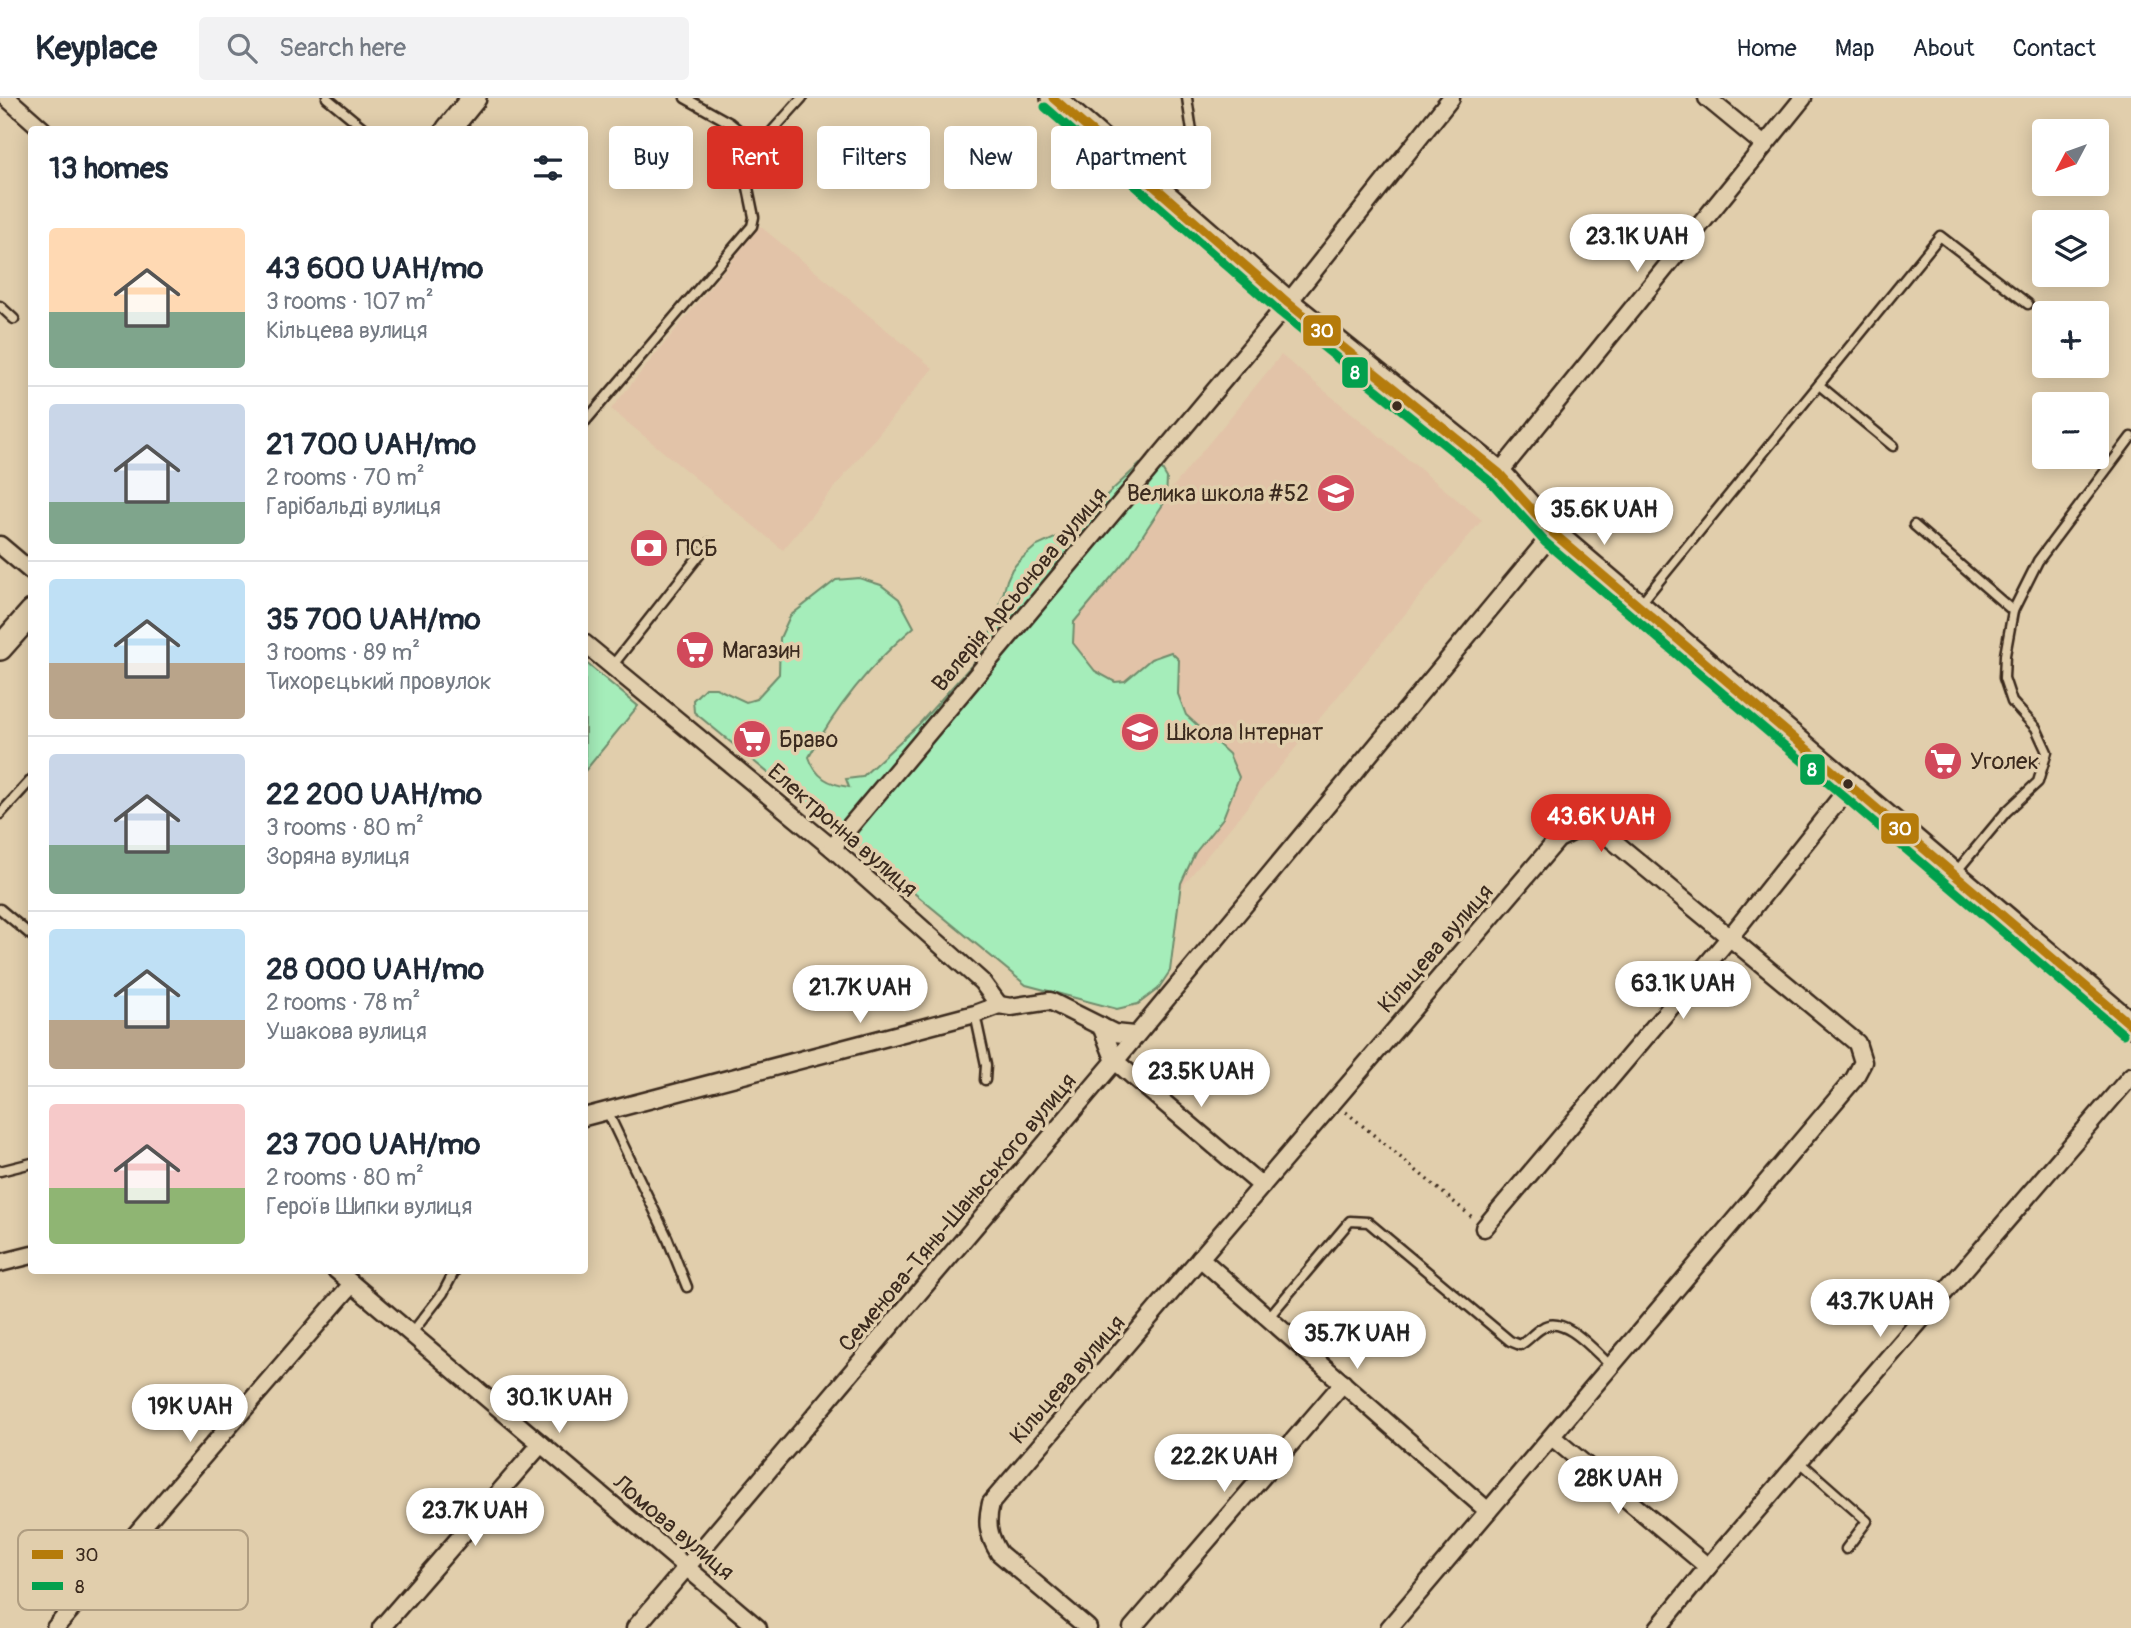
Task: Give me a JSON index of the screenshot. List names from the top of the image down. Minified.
{"streets":{"street":["Валерія Арсьонова вулиця","Електронна вулиця","Кільцева вулиця","Семенова-Тянь-Шаньського вулиця","Ломова вулиця"]},"crossings":[["Валерія Арсьонова вулиця","Електронна вулиця"],["Семенова-Тянь-Шаньського вулиця","Ломова вулиця"]],"places":{"school or university":["Велика школа #52","Школа Інтернат"],"bank":["ПСБ"],"supermarket":["Магазин","Браво","Уголек"]},"lines":["transit line 30","transit line 8"],"legend":["30","8"],"north":"bottom left","page":{"header":"Keyplace","search":"Search here","nav":["Home","Map","About","Contact"],"map_buttons":["+","−"],"chip":["Buy","Rent","Filters","New","Apartment"],"heading":"13 homes","list":[{"name":"43 600 UAH/mo","note":"3 rooms · 107 m² · Кільцева вулиця"},{"name":"21 700 UAH/mo","note":"2 rooms · 70 m² · Гарібальді вулиця"},{"name":"35 700 UAH/mo","note":"3 rooms · 89 m² · Тихорєцький провулок"},{"name":"22 200 UAH/mo","note":"3 rooms · 80 m² · Зоряна вулиця"},{"name":"28 000 UAH/mo","note":"2 rooms · 78 m² · Ушакова вулиця"},{"name":"23 700 UAH/mo","note":"2 rooms · 80 m² · Героїв Шипки вулиця"}],"price":["23.1K UAH","35.6K UAH","43.6K UAH","63.1K UAH","21.7K UAH","23.5K UAH","43.7K UAH","35.7K UAH","30.1K UAH","19K UAH","22.2K UAH","28K UAH","23.7K UAH"]}}
